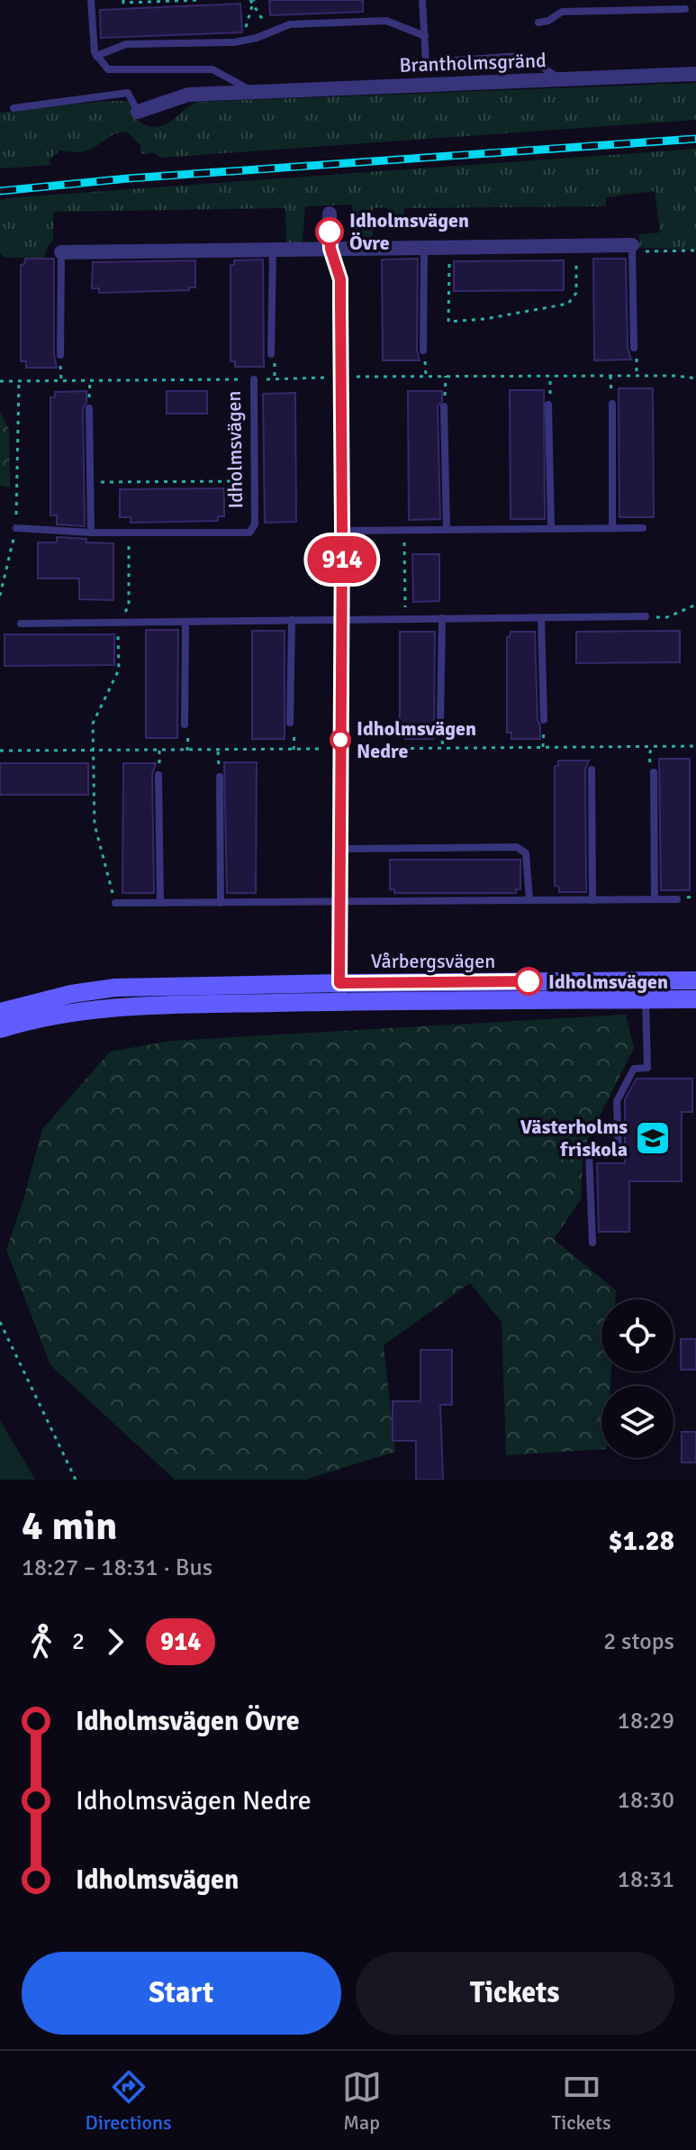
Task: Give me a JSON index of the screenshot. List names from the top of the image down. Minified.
{"streets":{"street":["Brantholmsgränd","Vårbergsvägen"],"lane":["Idholmsvägen"]},"places":{"other":["Idholmsvägen Övre","Idholmsvägen Nedre","Idholmsvägen"],"school or university":["Västerholms friskola"]},"lines":["bus line 914"],"page":{"on_map":"914","heading":["4 min","18:27 – 18:31 · Bus","$1.28"],"legs":["2","914","2 stops"],"list":[{"name":"Idholmsvägen Övre","value":"18:29"},{"name":"Idholmsvägen Nedre","value":"18:30"},{"name":"Idholmsvägen","value":"18:31"}],"buttons":["Start","Tickets"],"tabs":["Directions","Map","Tickets"]}}
